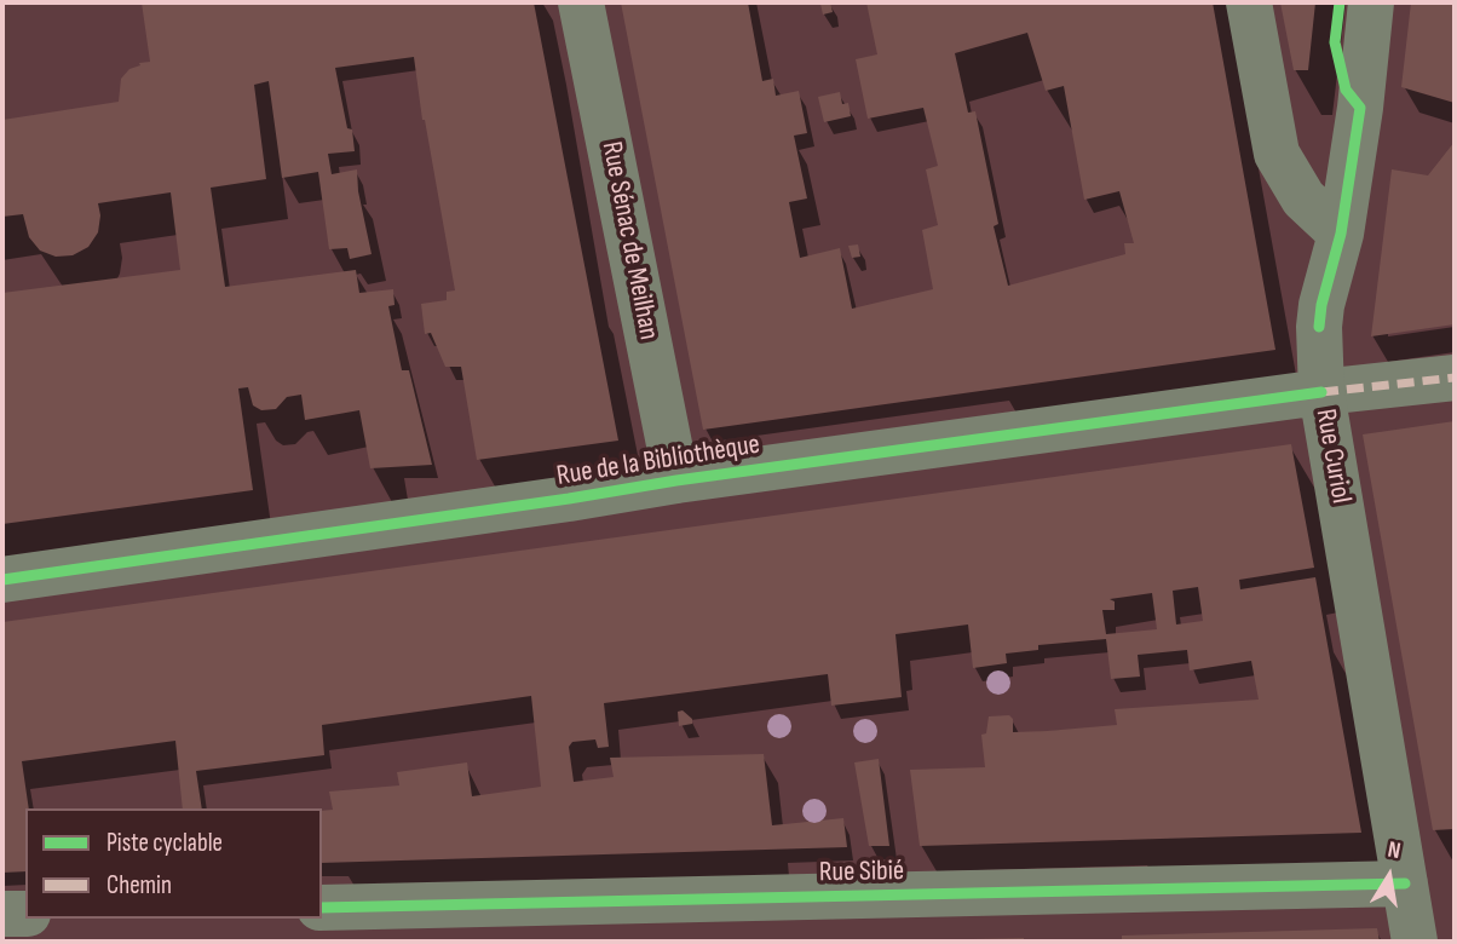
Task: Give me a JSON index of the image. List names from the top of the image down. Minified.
{"streets":{"street":["Rue Sénac de Meilhan","Rue Curiol","Rue de la Bibliothèque","Rue Sibié"]},"crossings":[["Rue Sénac de Meilhan","Rue de la Bibliothèque"],["Rue Curiol","Rue de la Bibliothèque"],["Rue Curiol","Rue Sibié"]],"legend":["Piste cyclable","Chemin"],"north":"top"}
